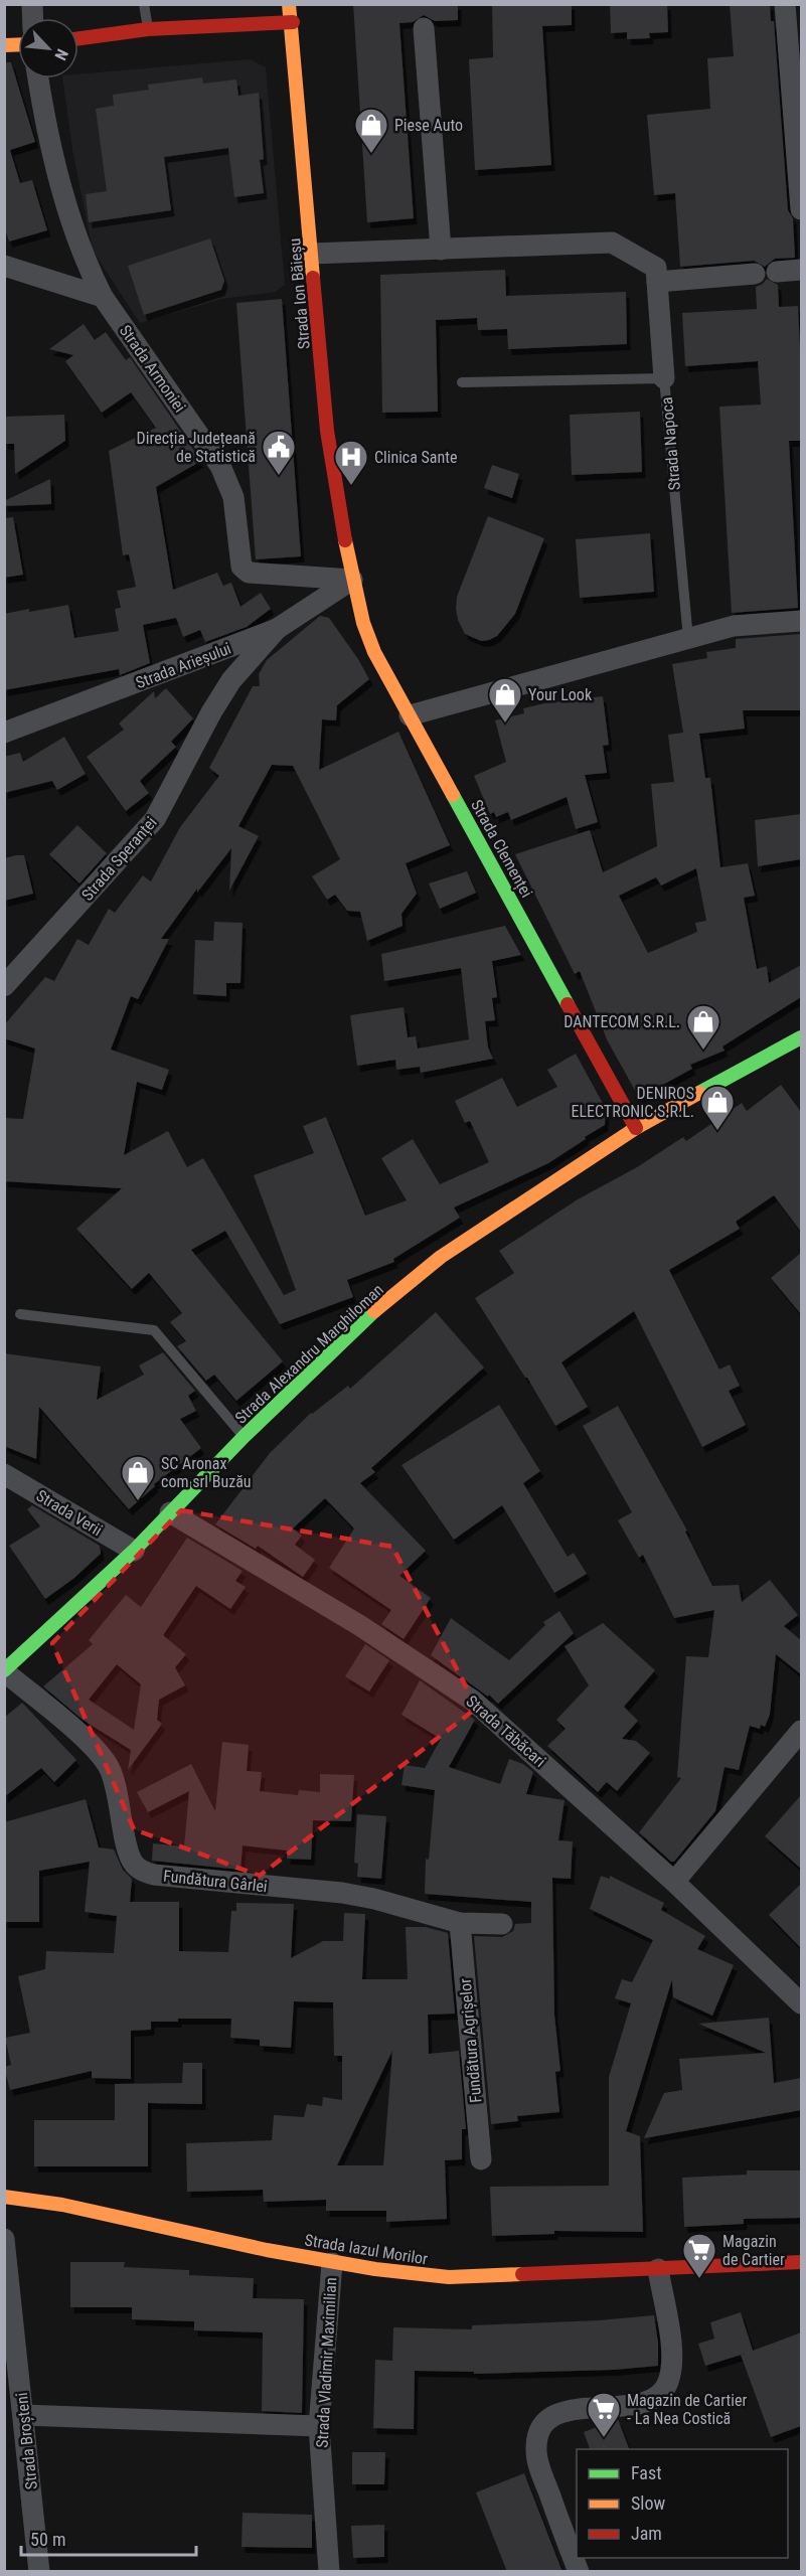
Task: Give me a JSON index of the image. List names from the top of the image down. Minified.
{"streets":{"street":["Strada Ion Băieșu","Strada Armoniei","Strada Arieșului","Strada Clemenței","Strada Speranței","Strada Alexandru Marghiloman","Strada Verii","Strada Tăbăcari","Fundătura Gârlei","Fundătura Agrișelor","Strada Iazul Morilor","Strada Vladimir Maximilian","Strada Broșteni"],"lane":["Strada Napoca"]},"crossings":[["Strada Ion Băieșu","Strada Armoniei"],["Strada Ion Băieșu","Strada Arieșului"],["Strada Ion Băieșu","Strada Clemenței"],["Strada Armoniei","Strada Arieșului"],["Strada Armoniei","Strada Clemenței"],["Strada Arieșului","Strada Clemenței"],["Strada Arieșului","Strada Speranței"],["Strada Clemenței","Strada Alexandru Marghiloman"],["Strada Alexandru Marghiloman","Strada Verii"],["Strada Alexandru Marghiloman","Strada Tăbăcari"],["Strada Alexandru Marghiloman","Fundătura Gârlei"],["Fundătura Gârlei","Fundătura Agrișelor"],["Strada Iazul Morilor","Strada Vladimir Maximilian"]],"places":{"shop":["Piese Auto","Your Look","DANTECOM S.R.L.","DENIROS ELECTRONIC S.R.L.","SC Aronax com srl Buzău"],"public building":["Direcția Județeană de Statistică"],"hospital":["Clinica Sante"],"supermarket":["Magazin de Cartier","Magazin de Cartier - La Nea Costică"]},"legend":["Fast","Slow","Jam"],"scale_bar":"50 m","north":"bottom right"}
